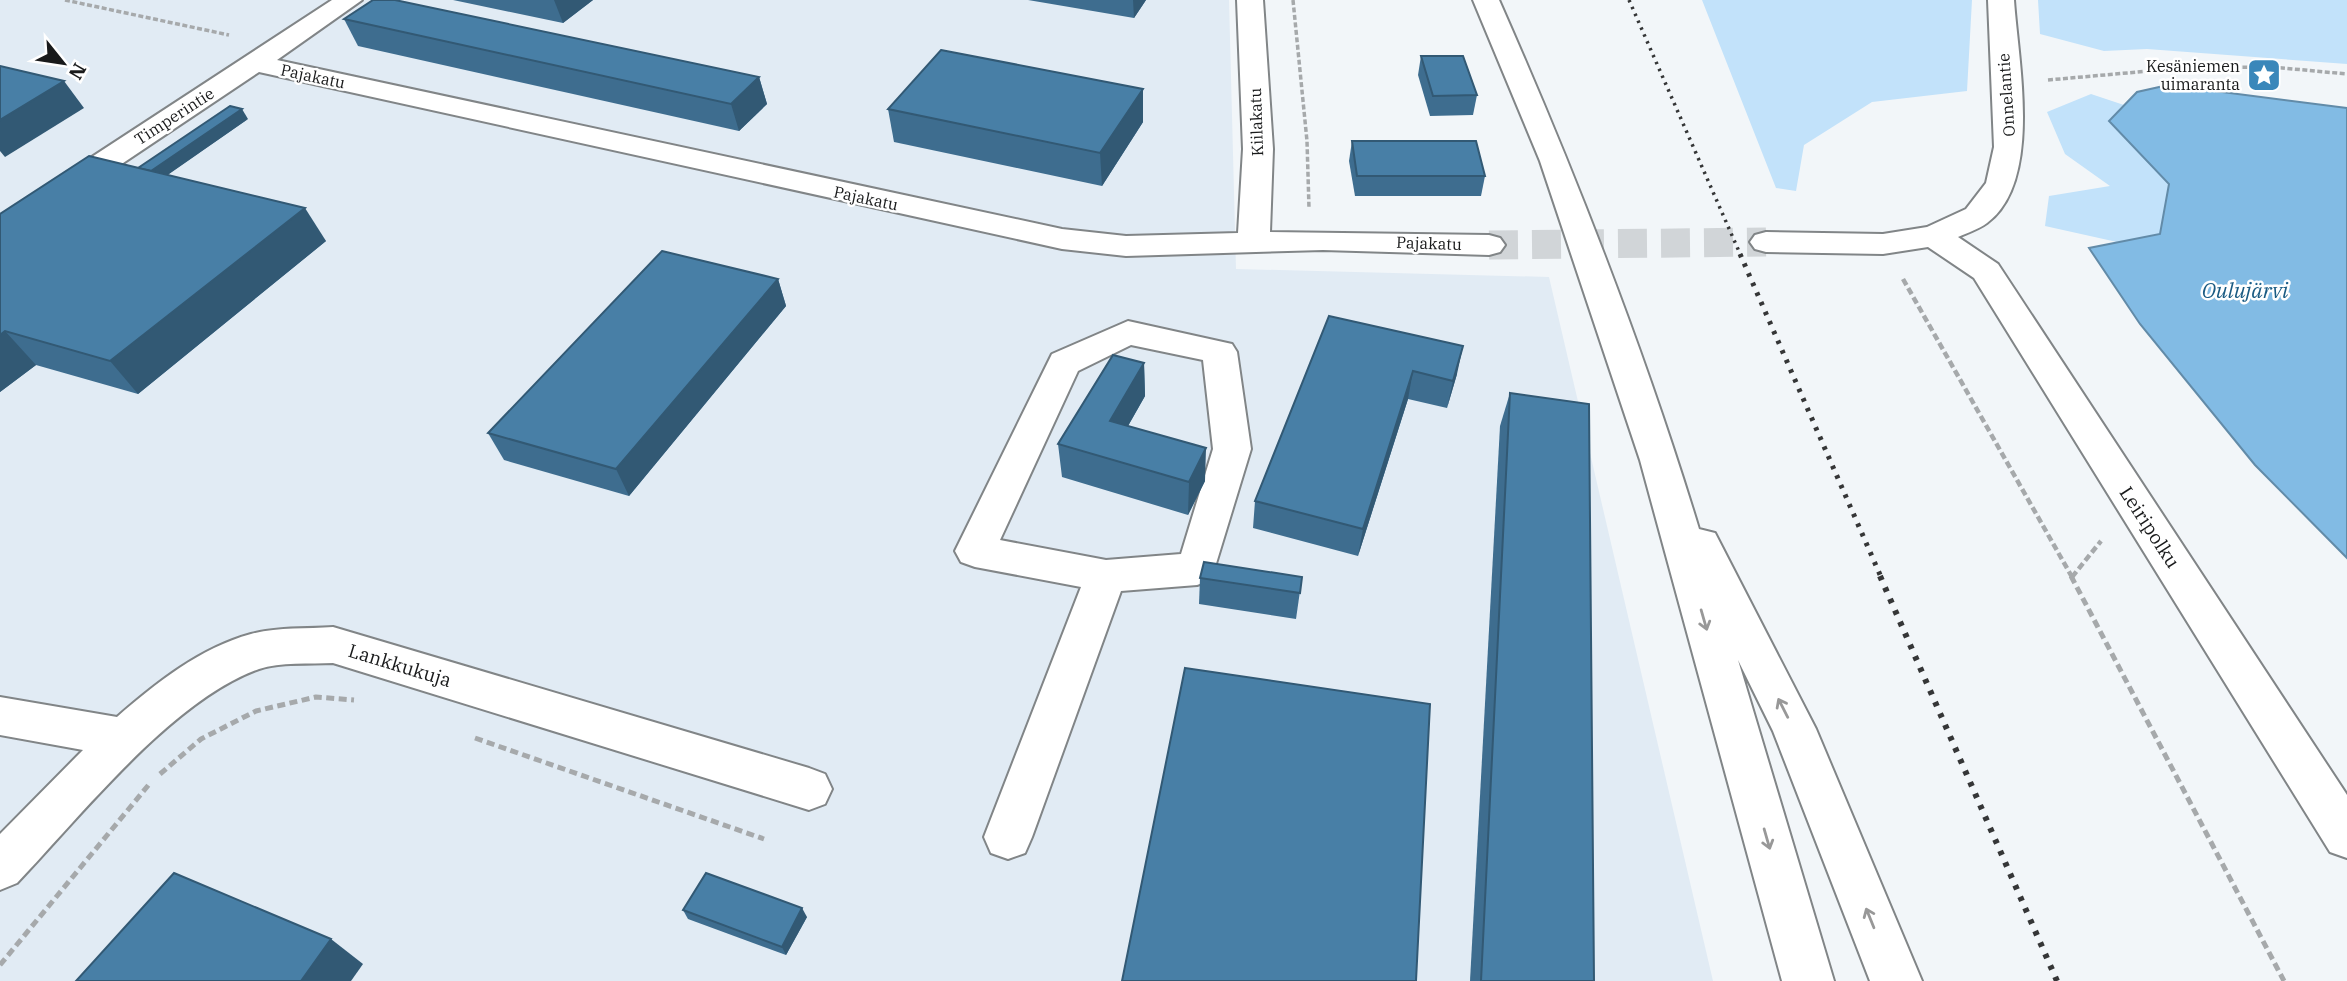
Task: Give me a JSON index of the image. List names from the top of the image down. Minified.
{"streets":{"main road":["Pajakatu","Onnelantie","Timperintie","Kiilakatu","Leiripolku","Lankkukuja"]},"crossings":[["Pajakatu","Timperintie"],["Pajakatu","Kiilakatu"],["Onnelantie","Leiripolku"]],"water":["Oulujärvi"],"places":{"place":["Kesäniemen uimaranta"]},"north":"bottom right"}
